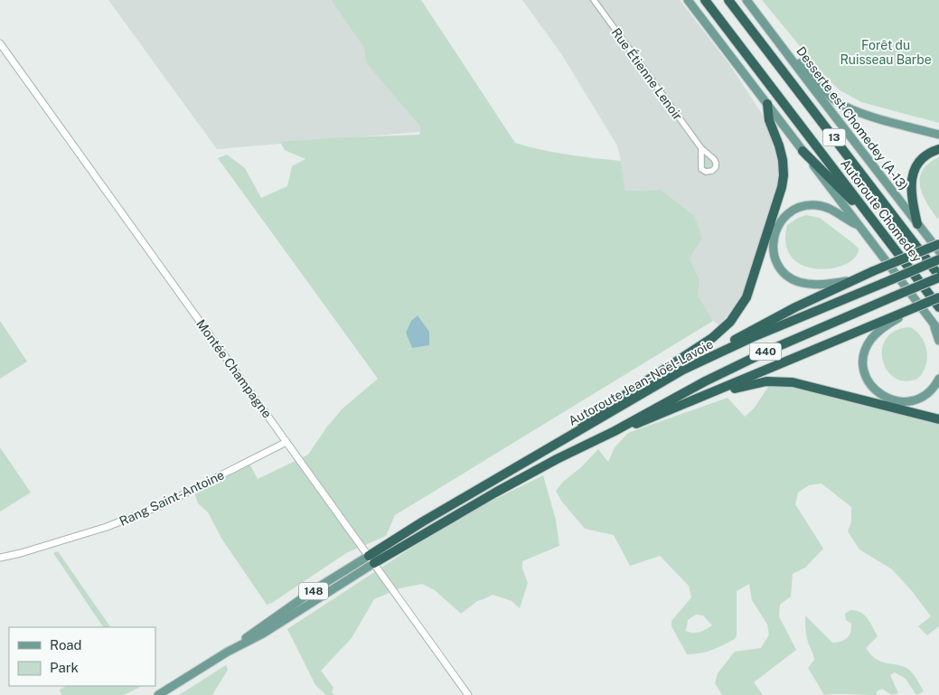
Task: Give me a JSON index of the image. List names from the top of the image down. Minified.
{"streets":{"highway":["13","Autoroute Chomedey","440","Autoroute Jean-Noël-Lavoie"],"main road":["Desserte est Chomedey (A-13)","148"],"street":["Rue Étienne Lenoir","Montée Champagne","Rang Saint-Antoine"]},"crossings":[["Autoroute Chomedey","440"],["440","Montée Champagne"],["440","Autoroute Jean-Noël-Lavoie"],["440","148"],["Montée Champagne","Autoroute Jean-Noël-Lavoie"],["Montée Champagne","Rang Saint-Antoine"],["Montée Champagne","148"],["Autoroute Jean-Noël-Lavoie","148"]],"parks":["Forêt du Ruisseau Barbe"],"legend":["Road","Park"]}
